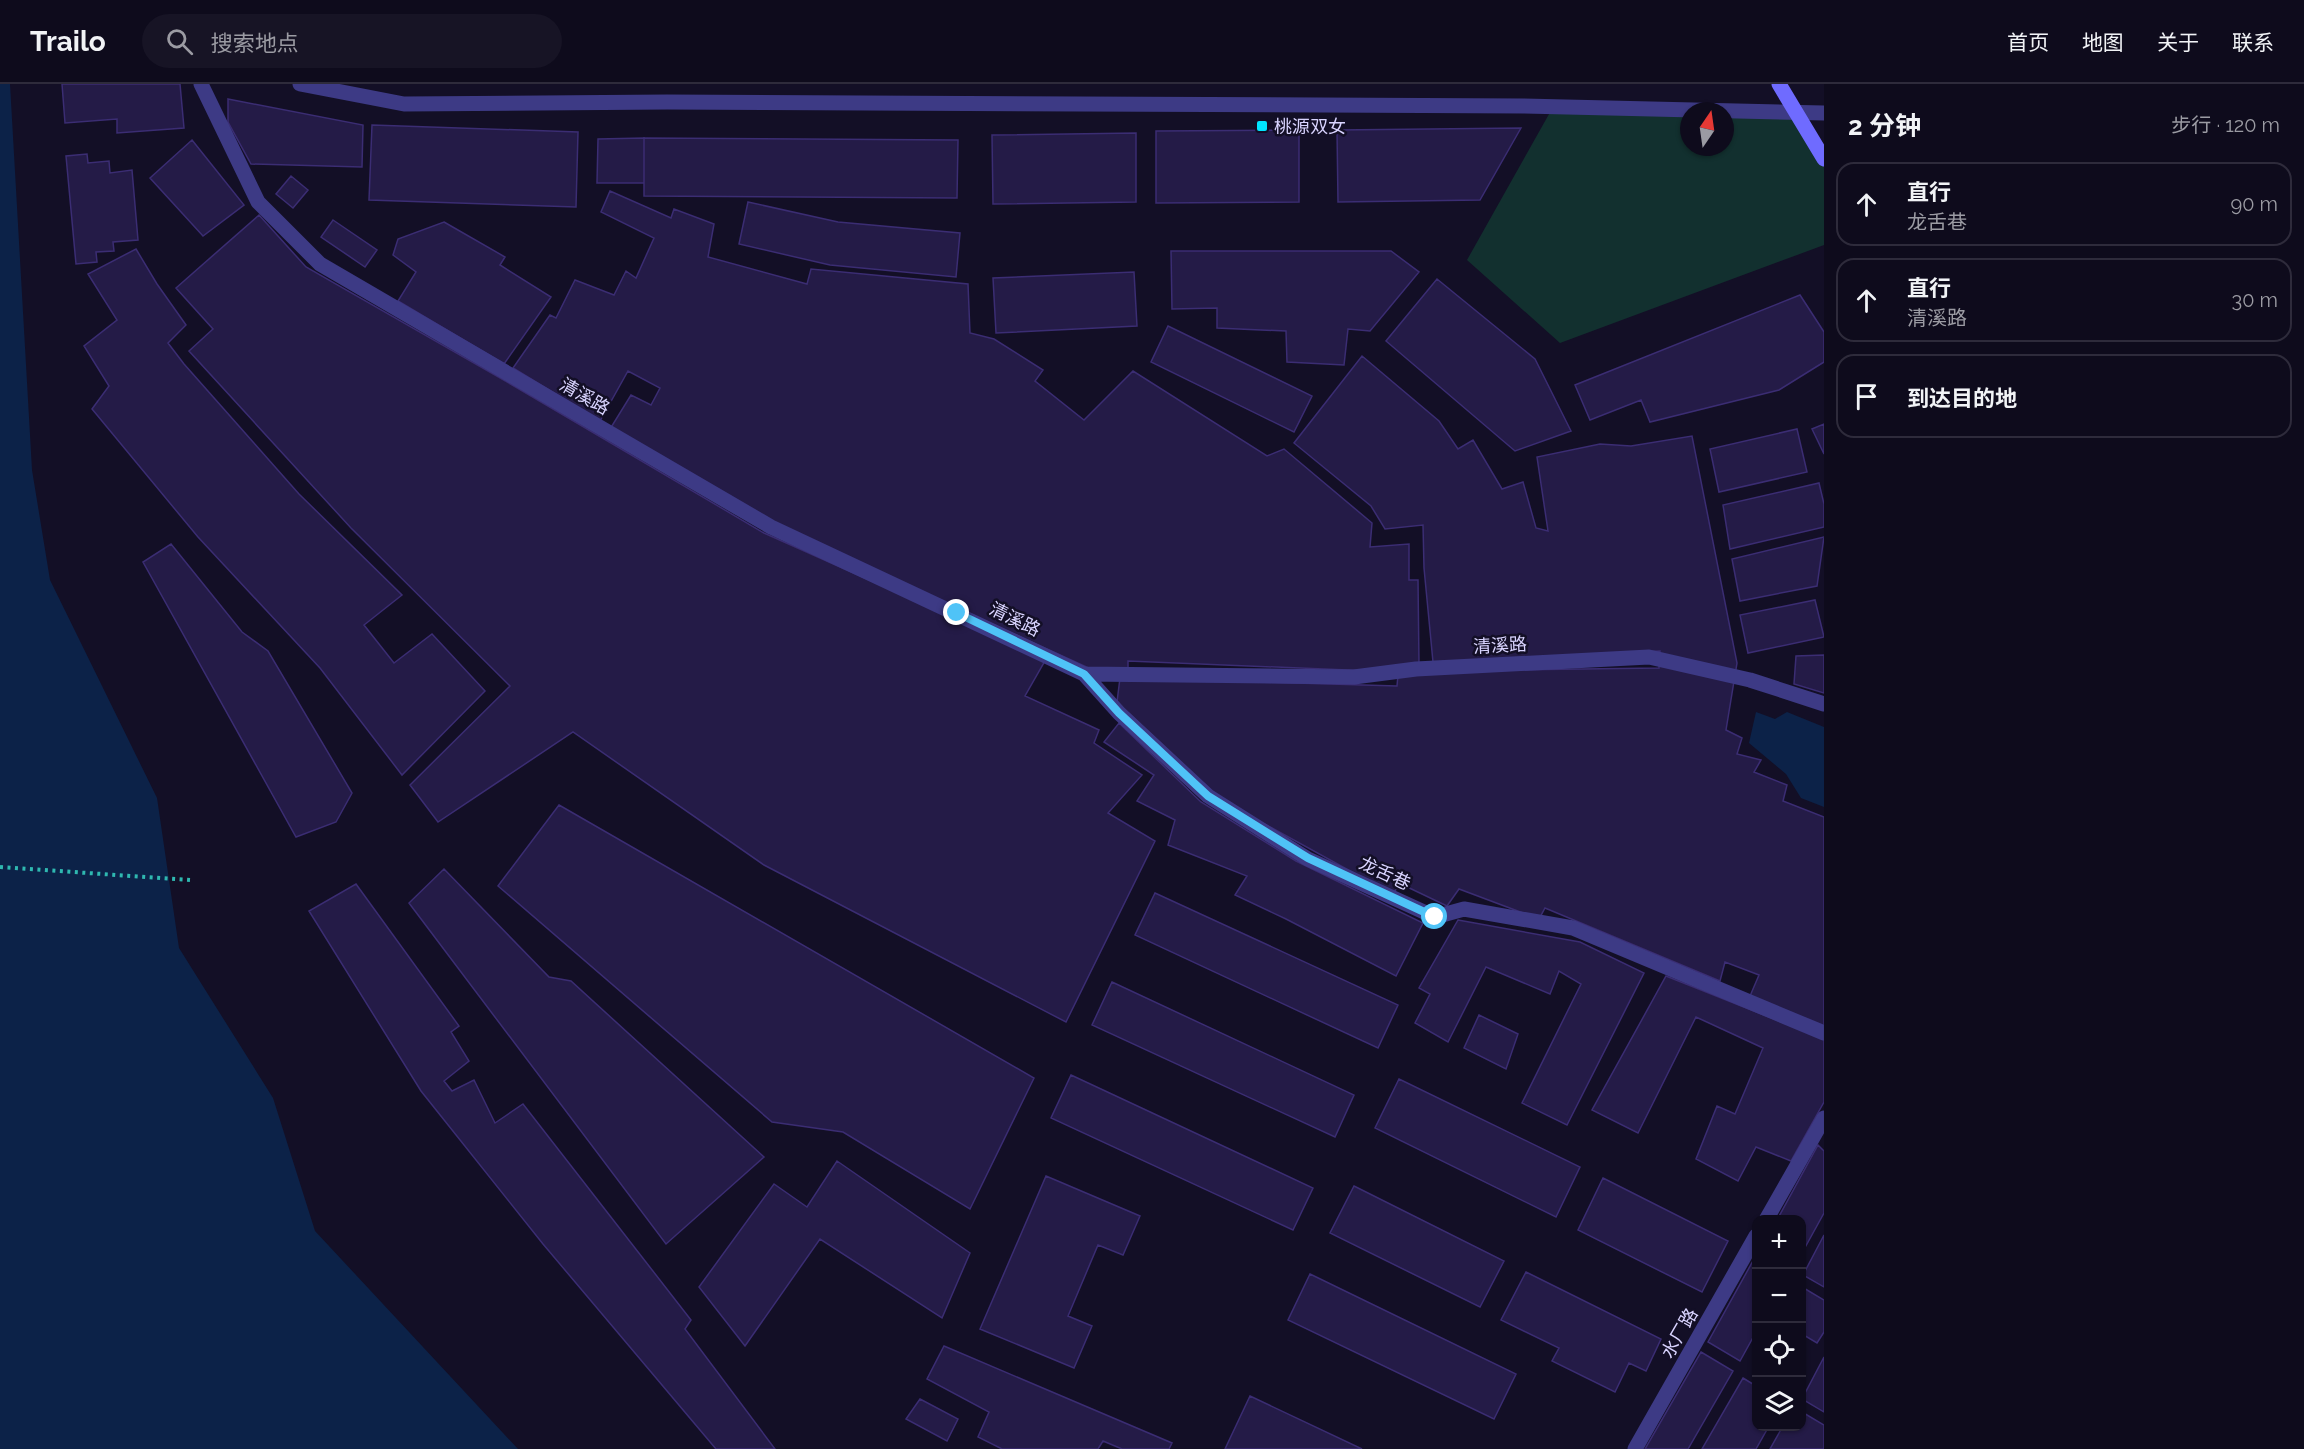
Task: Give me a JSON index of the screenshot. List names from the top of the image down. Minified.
{"streets":{"street":["清溪路","龙舌巷","水厂路"]},"crossings":[["清溪路","龙舌巷"]],"places":{"transit":["桃源双女"]},"north":"top","page":{"header":"Trailo","search":"搜索地点","nav":["首页","地图","关于","联系"],"heading":["2 分钟","步行 · 120 m"],"list":[["直行","龙舌巷","90 m"],["直行","清溪路","30 m"],"到达目的地"],"map_buttons":["+","−"]}}
